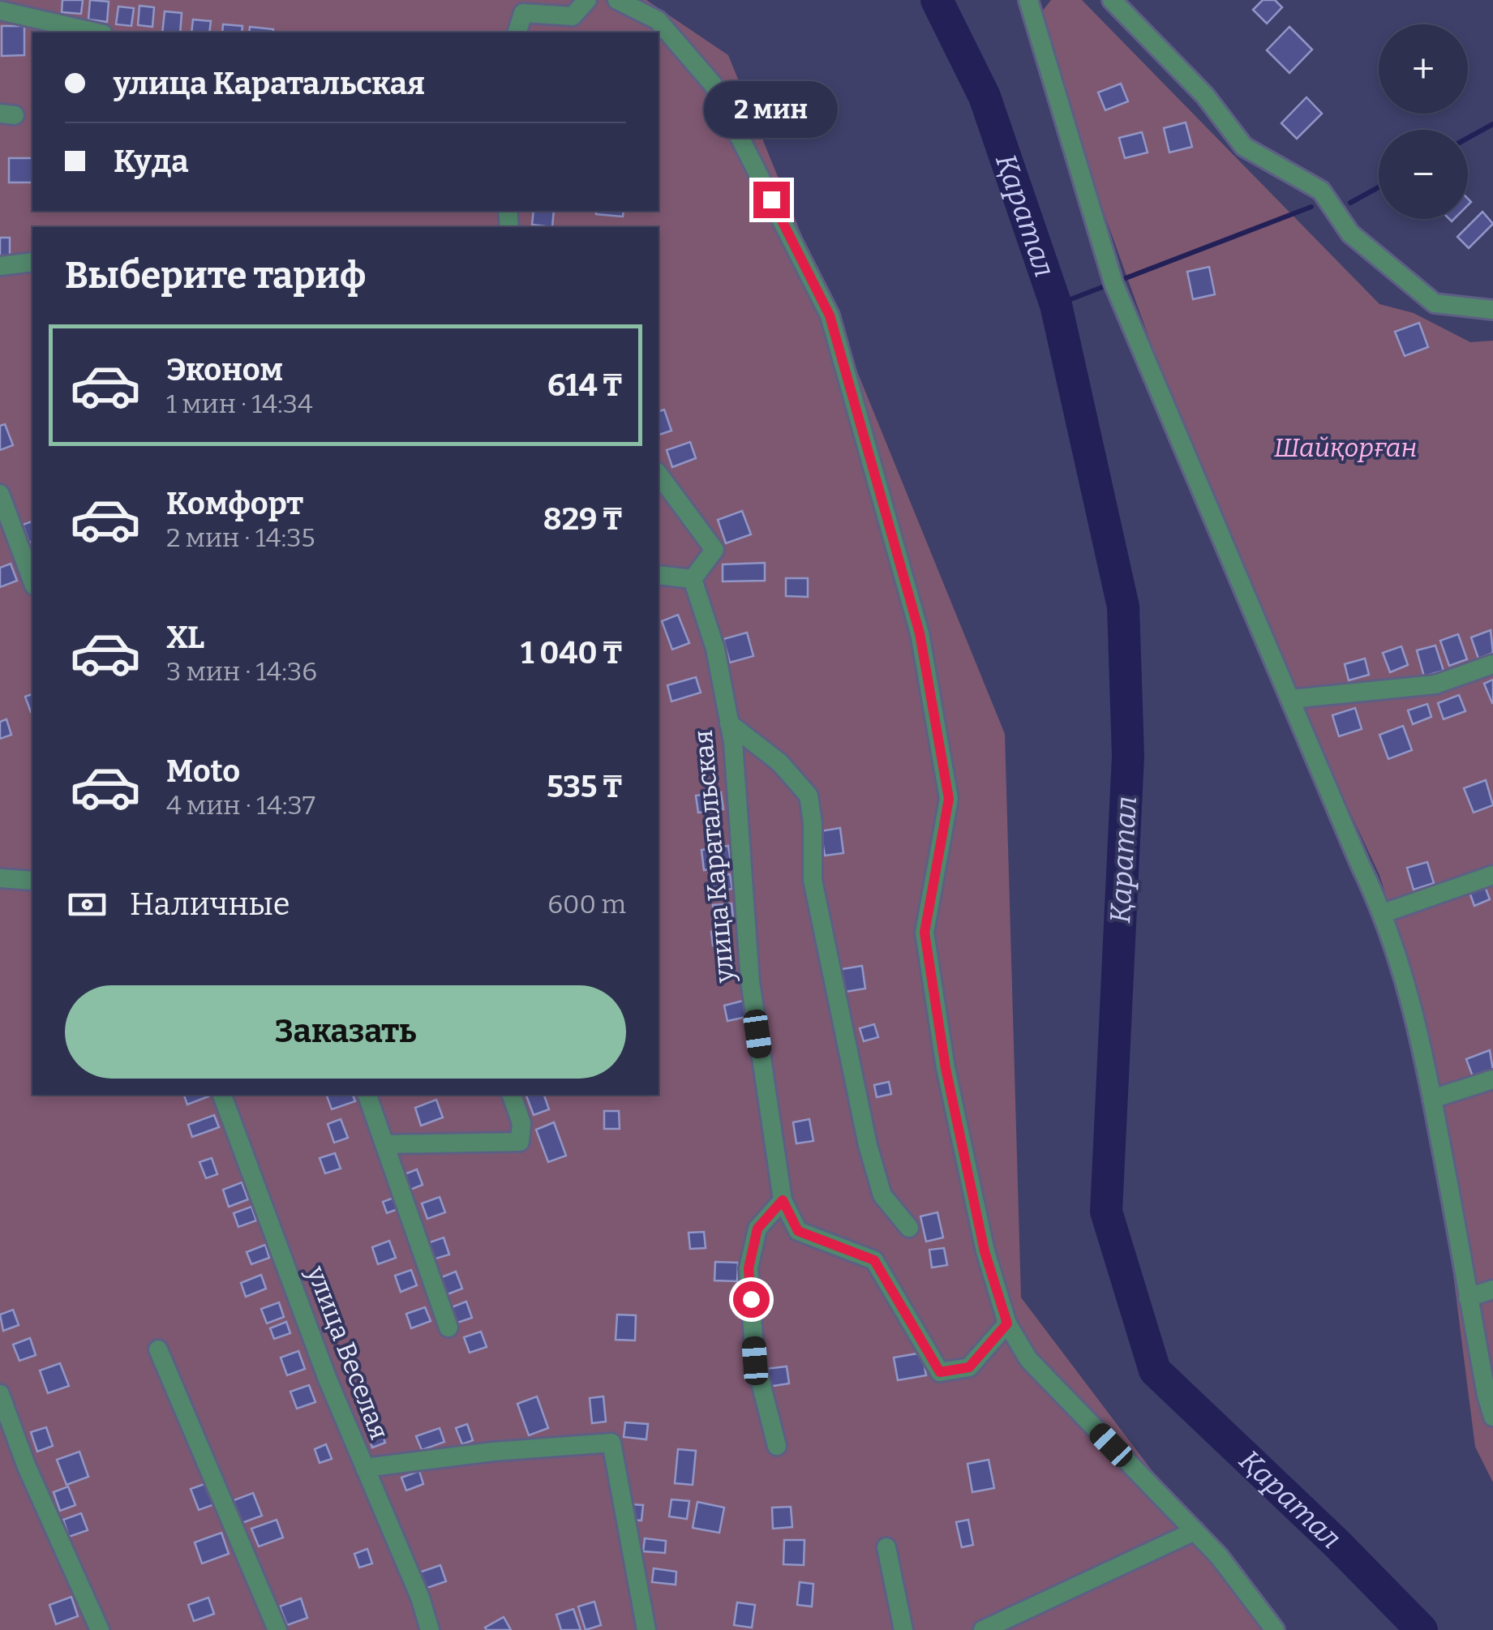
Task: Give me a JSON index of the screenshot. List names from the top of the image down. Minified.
{"streets":{"street":["улица Каратальская","улица Веселая"]},"water":["Қаратал"],"parks":["Шайқорған"],"page":{"map_buttons":["+","−"],"banner":["улица Каратальская","Куда"],"bubble":"2 мин","heading":"Выберите тариф","list":[{"name":"Эконом","note":"1 мин · 14:34","value":"614 ₸"},{"name":"Комфорт","note":"2 мин · 14:35","value":"829 ₸"},{"name":"XL","note":"3 мин · 14:36","value":"1 040 ₸"},{"name":"Moto","note":"4 мин · 14:37","value":"535 ₸"}],"pay":["Наличные","600 m"],"buttons":"Заказать"}}
